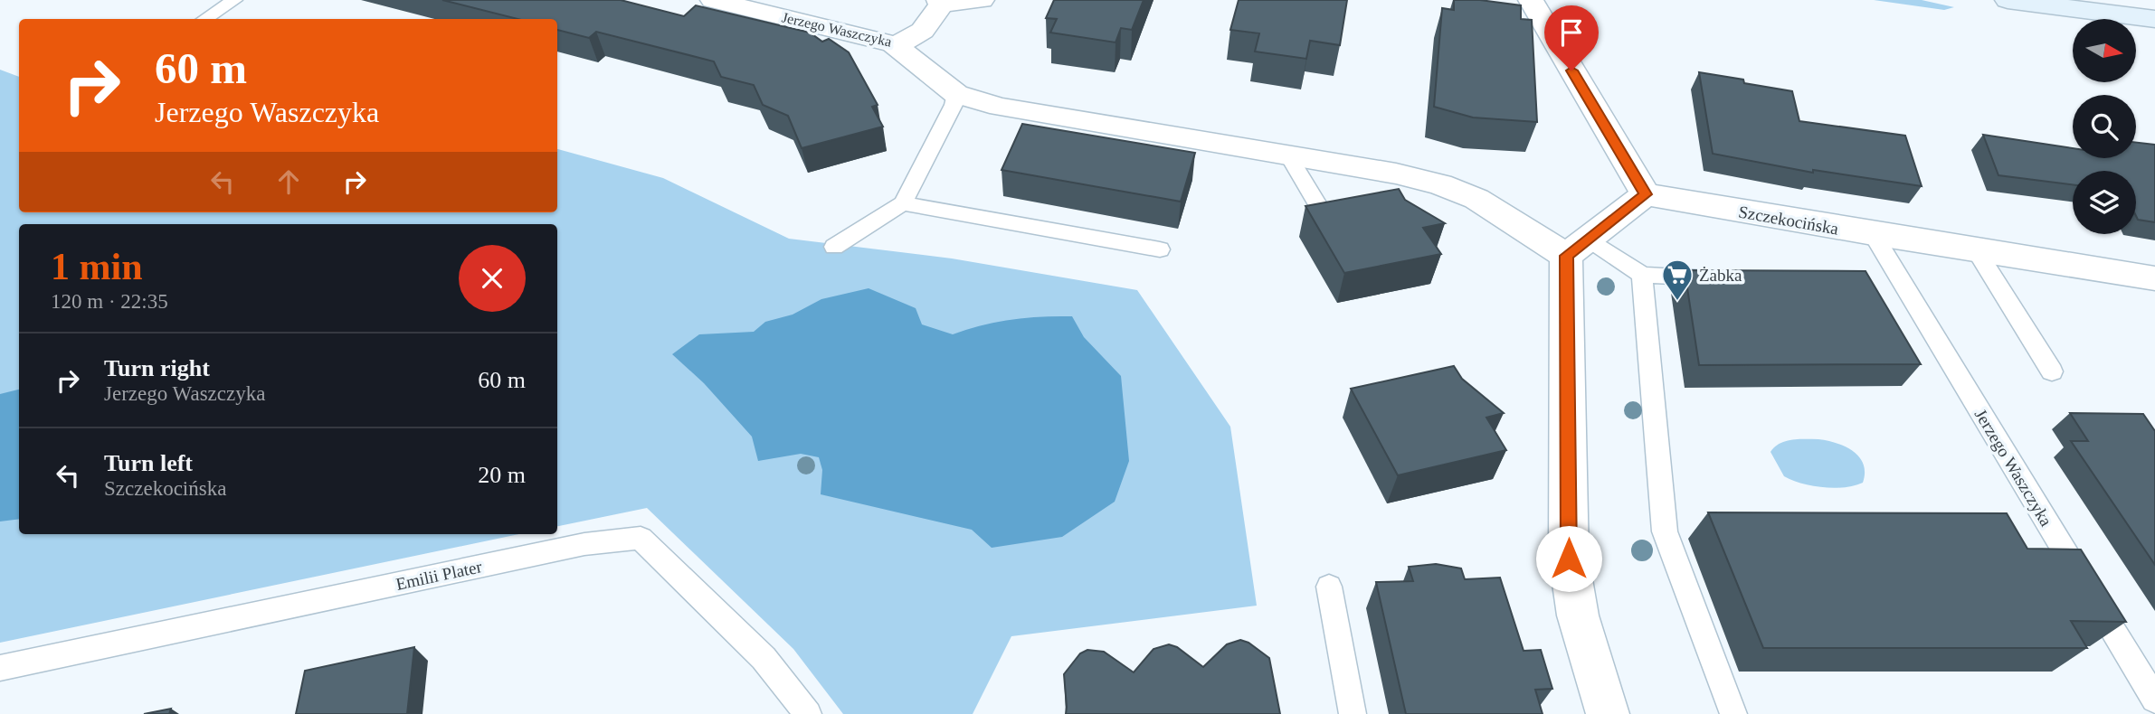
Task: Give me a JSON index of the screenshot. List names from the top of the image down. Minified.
{"streets":{"street":["Jerzego Waszczyka","Szczekocińska"],"lane":["Emilii Plater"]},"crossings":[["Jerzego Waszczyka","Szczekocińska"]],"places":{"supermarket":["Żabka"]},"north":"right","page":{"turn":["60 m","Jerzego Waszczyka"],"heading":["1 min","120 m · 22:35"],"list":[{"name":"Turn right","note":"Jerzego Waszczyka","value":"60 m"},{"name":"Turn left","note":"Szczekocińska","value":"20 m"}]}}
